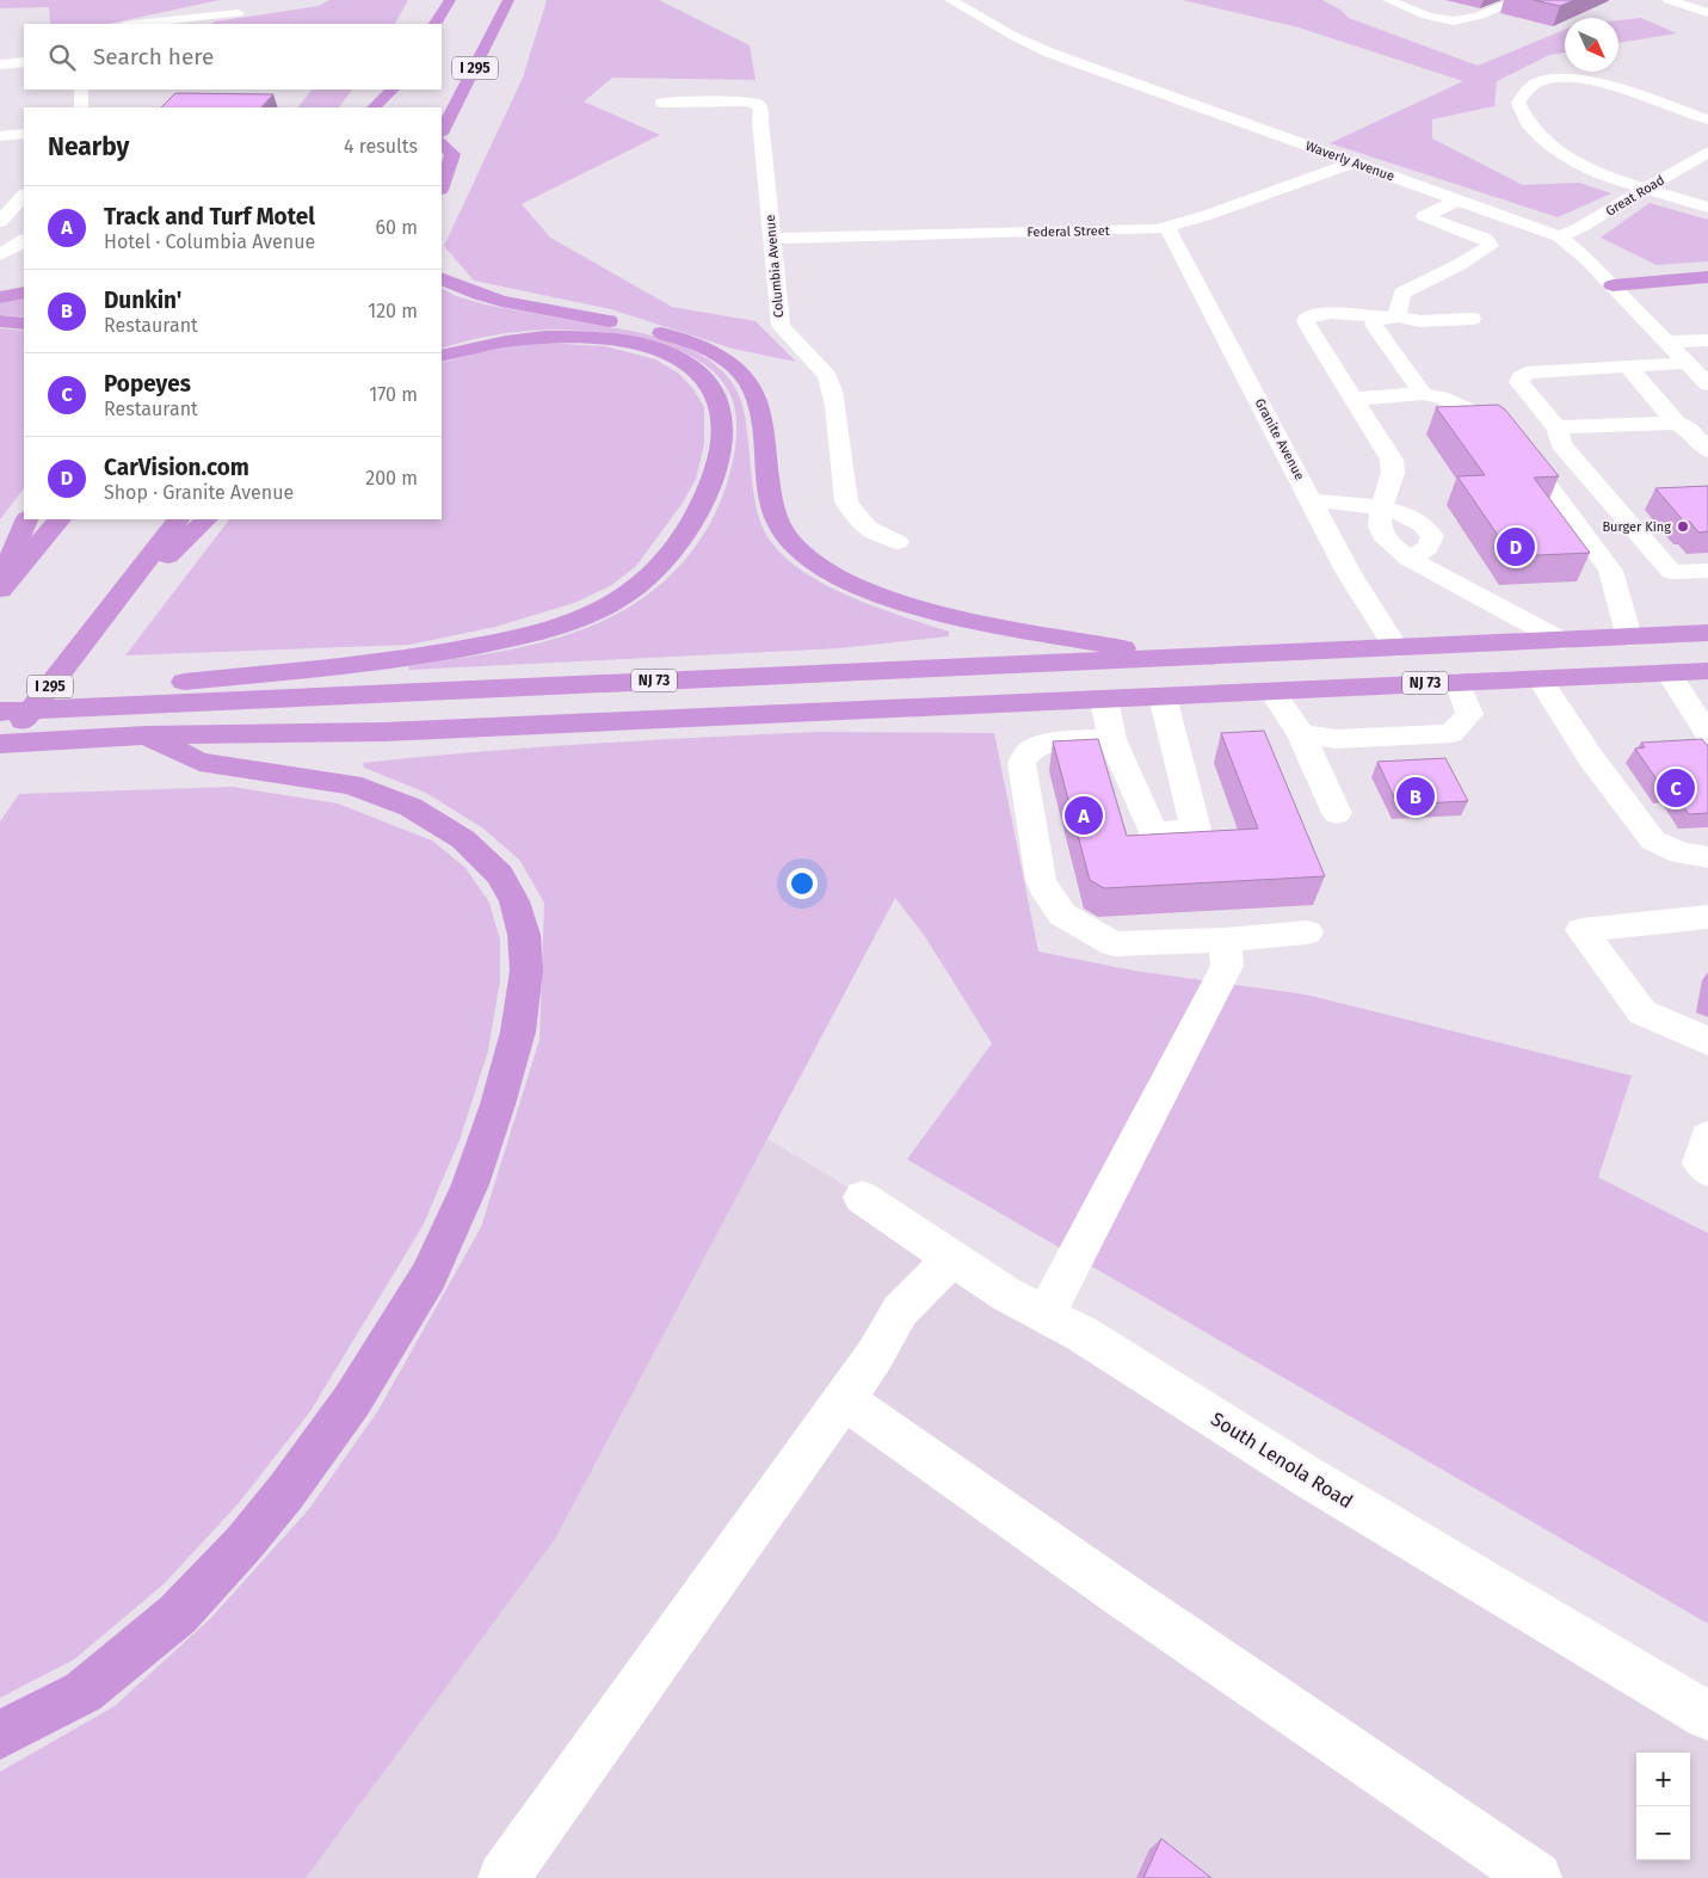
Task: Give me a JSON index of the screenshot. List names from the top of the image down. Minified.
{"streets":{"highway":["I 295","NJ 73"],"street":["Waverly Avenue","Great Road","Federal Street","Columbia Avenue","Granite Avenue","South Lenola Road"]},"crossings":[["Waverly Avenue","Great Road"],["Waverly Avenue","Federal Street"],["Federal Street","Columbia Avenue"],["Federal Street","Granite Avenue"],["Granite Avenue","NJ 73"]],"places":["Burger King"],"north":"bottom right","page":{"search":"Search here","heading":["Nearby","4 results"],"list":[{"mark":"A","name":"Track and Turf Motel","note":"Hotel · Columbia Avenue","value":"60 m"},{"mark":"B","name":"Dunkin'","note":"Restaurant","value":"120 m"},{"mark":"C","name":"Popeyes","note":"Restaurant","value":"170 m"},{"mark":"D","name":"CarVision.com","note":"Shop · Granite Avenue","value":"200 m"}],"pins":["D","C","B","A"],"map_buttons":["+","−"]}}
